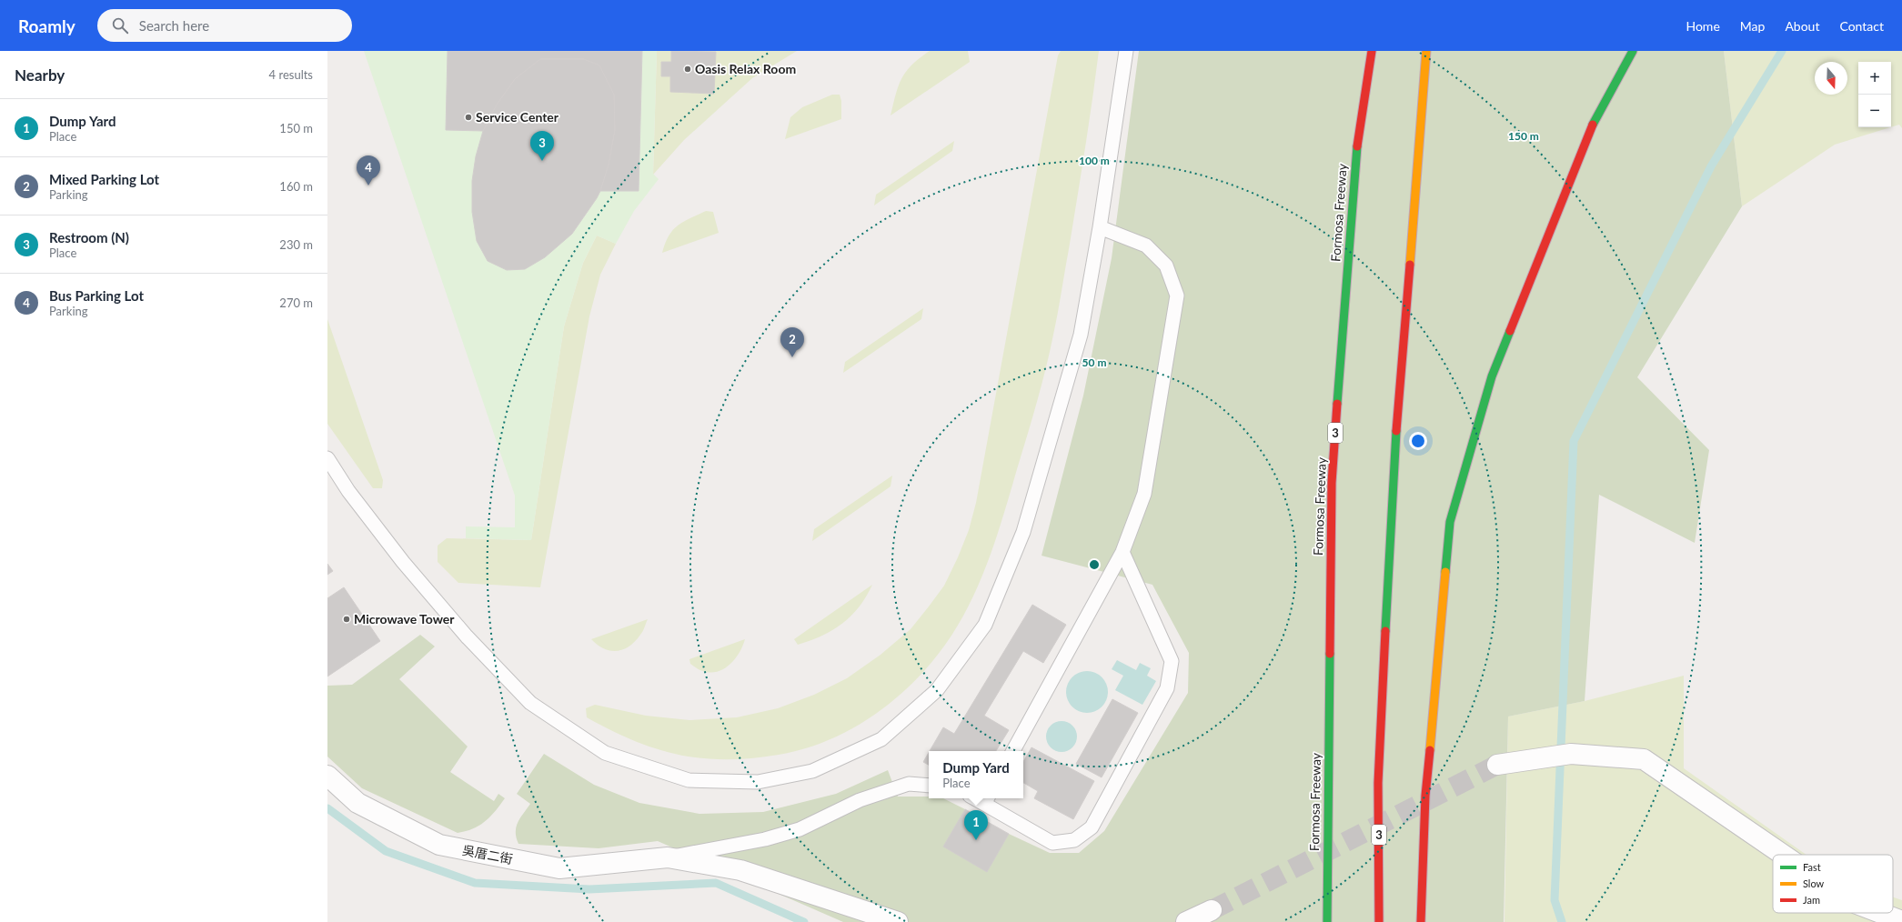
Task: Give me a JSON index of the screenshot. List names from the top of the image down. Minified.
{"streets":{"highway":["Formosa Freeway","3"],"street":["吳厝二街"]},"places":["Oasis Relax Room","Service Center","Microwave Tower"],"legend":["Fast","Slow","Jam"],"north":"bottom","page":{"header":"Roamly","search":"Search here","nav":["Home","Map","About","Contact"],"heading":["Nearby","4 results"],"map_buttons":["+","−"],"list":[{"mark":"1","name":"Dump Yard","note":"Place","value":"150 m"},{"mark":"2","name":"Mixed Parking Lot","note":"Parking","value":"160 m"},{"mark":"3","name":"Restroom (N)","note":"Place","value":"230 m"},{"mark":"4","name":"Bus Parking Lot","note":"Parking","value":"270 m"}],"pins":["3","4","2","1"],"popup":["Dump Yard","Place"]},"rings":["150 m","100 m","50 m"]}
